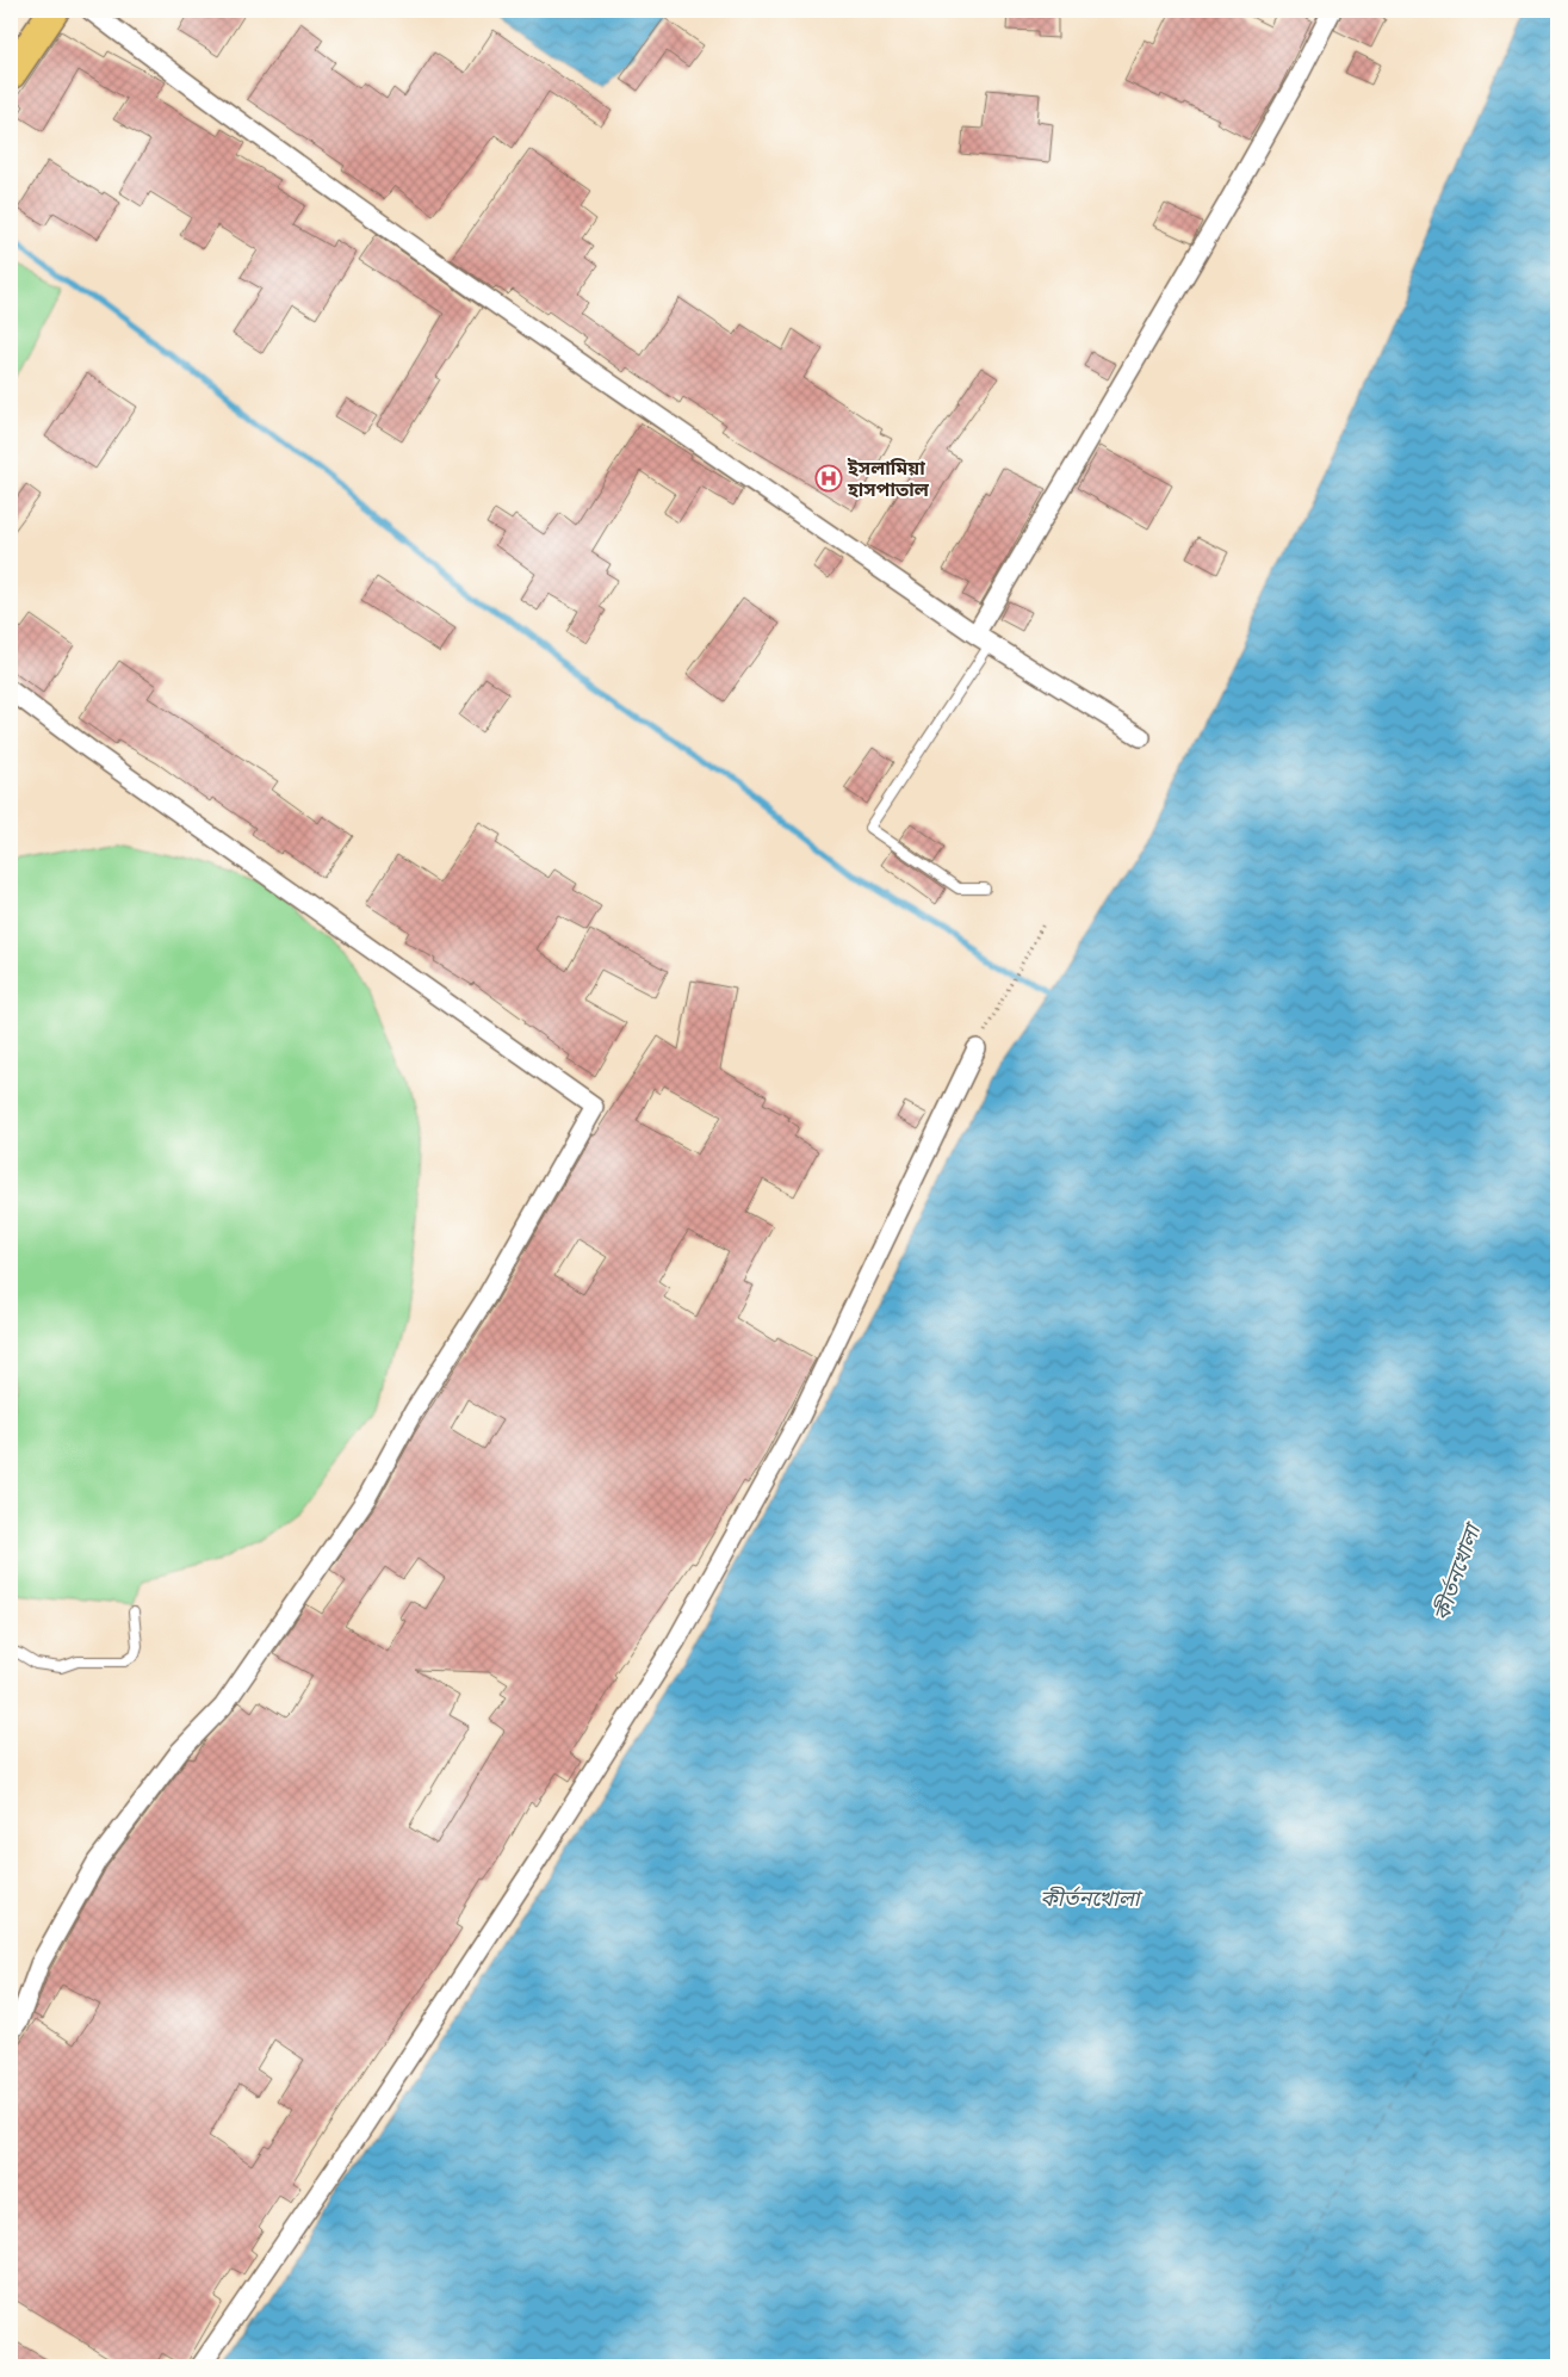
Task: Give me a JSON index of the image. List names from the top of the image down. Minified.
{"water":["কীর্তনখোলা"],"places":{"hospital":["ইসলামিয়া হাসপাতাল"]}}
